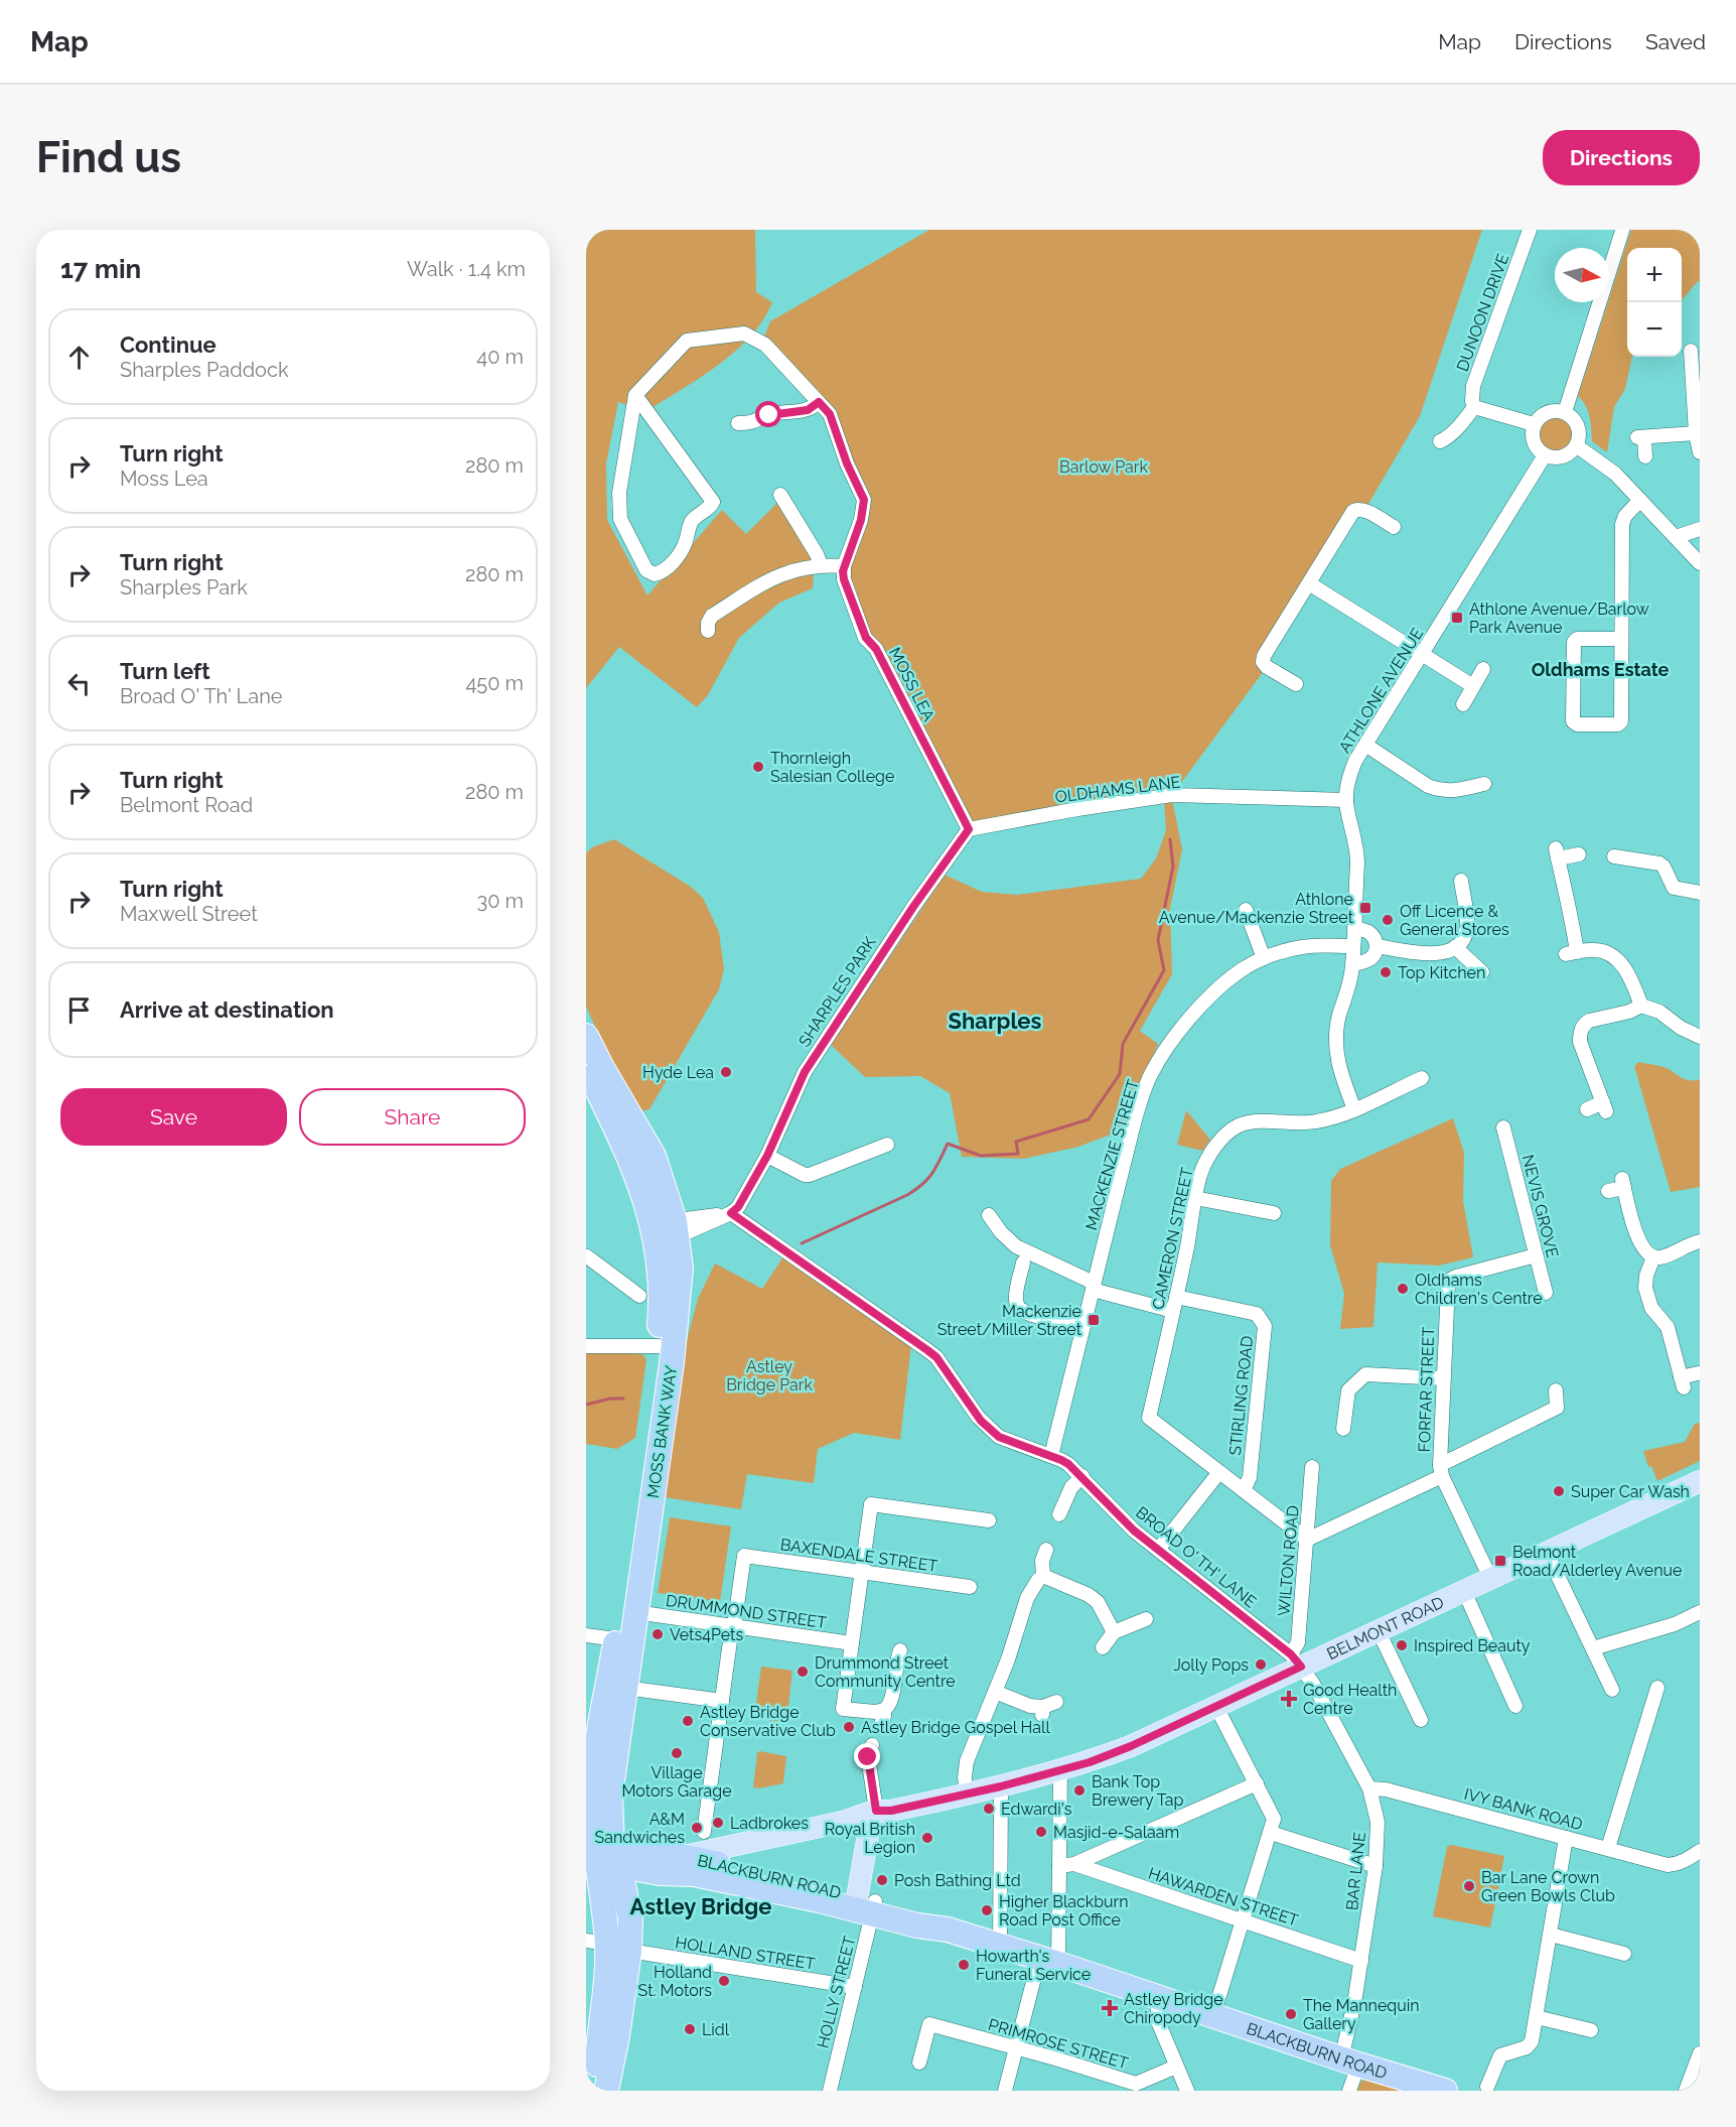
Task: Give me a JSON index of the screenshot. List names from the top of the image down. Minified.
{"streets":{"highway":["MOSS BANK WAY","BLACKBURN ROAD"],"main road":["BELMONT ROAD"],"street":["DUNOON DRIVE","MOSS LEA","ATHLONE AVENUE","OLDHAMS LANE","SHARPLES PARK","MACKENZIE STREET","NEVIS GROVE","CAMERON STREET","FORFAR STREET","STIRLING ROAD","BAXENDALE STREET","BROAD O' TH' LANE","WILTON ROAD","DRUMMOND STREET","IVY BANK ROAD","BAR LANE","HAWARDEN STREET","HOLLAND STREET","HOLLY STREET","PRIMROSE STREET"]},"crossings":[["MOSS LEA","OLDHAMS LANE"],["MOSS LEA","SHARPLES PARK"],["ATHLONE AVENUE","OLDHAMS LANE"],["ATHLONE AVENUE","MACKENZIE STREET"],["ATHLONE AVENUE","CAMERON STREET"],["OLDHAMS LANE","SHARPLES PARK"],["SHARPLES PARK","BROAD O' TH' LANE"],["MACKENZIE STREET","STIRLING ROAD"],["MACKENZIE STREET","BROAD O' TH' LANE"],["NEVIS GROVE","FORFAR STREET"],["CAMERON STREET","STIRLING ROAD"],["FORFAR STREET","BELMONT ROAD"],["MOSS BANK WAY","DRUMMOND STREET"],["MOSS BANK WAY","BLACKBURN ROAD"],["BAXENDALE STREET","DRUMMOND STREET"],["BROAD O' TH' LANE","WILTON ROAD"],["BROAD O' TH' LANE","BELMONT ROAD"],["BROAD O' TH' LANE","BAR LANE"],["WILTON ROAD","BELMONT ROAD"],["WILTON ROAD","BAR LANE"],["BELMONT ROAD","BAR LANE"],["BELMONT ROAD","BLACKBURN ROAD"],["IVY BANK ROAD","BAR LANE"],["BAR LANE","BLACKBURN ROAD"],["BAR LANE","HAWARDEN STREET"],["BLACKBURN ROAD","HOLLY STREET"],["HOLLAND STREET","HOLLY STREET"]],"districts":["Oldhams Estate","Sharples","Astley Bridge"],"parks":["Barlow Park","Astley Bridge Park"],"places":{"transit":["Athlone Avenue/Barlow Park Avenue","Athlone Avenue/Mackenzie Street","Mackenzie Street/Miller Street","Belmont Road/Alderley Avenue"],"other":["Thornleigh Salesian College","Off Licence & General Stores","Top Kitchen","Hyde Lea","Oldhams Children's Centre","Super Car Wash","Vets4Pets","Inspired Beauty","Jolly Pops","Drummond Street Community Centre","Astley Bridge Conservative Club","Astley Bridge Gospel Hall","Village Motors Garage","Bank Top Brewery Tap","Edwardi's","Ladbrokes","A&M Sandwiches","Masjid-e-Salaam","Royal British Legion","Posh Bathing Ltd","Bar Lane Crown Green Bowls Club","Higher Blackburn Road Post Office","Howarth's Funeral Service","Holland St. Motors","The Mannequin Gallery","Lidl"],"health":["Good Health Centre","Astley Bridge Chiropody"]},"north":"right","page":{"header":"Map","nav":["Map","Directions","Saved"],"buttons":["Directions",["Save","Share"]],"title":"Find us","heading":["17 min","Walk · 1.4 km"],"map_buttons":["+","−"],"list":[["Continue","Sharples Paddock","40 m"],["Turn right","Moss Lea","280 m"],["Turn right","Sharples Park","280 m"],["Turn left","Broad O' Th' Lane","450 m"],["Turn right","Belmont Road","280 m"],["Turn right","Maxwell Street","30 m"],"Arrive at destination"]}}
